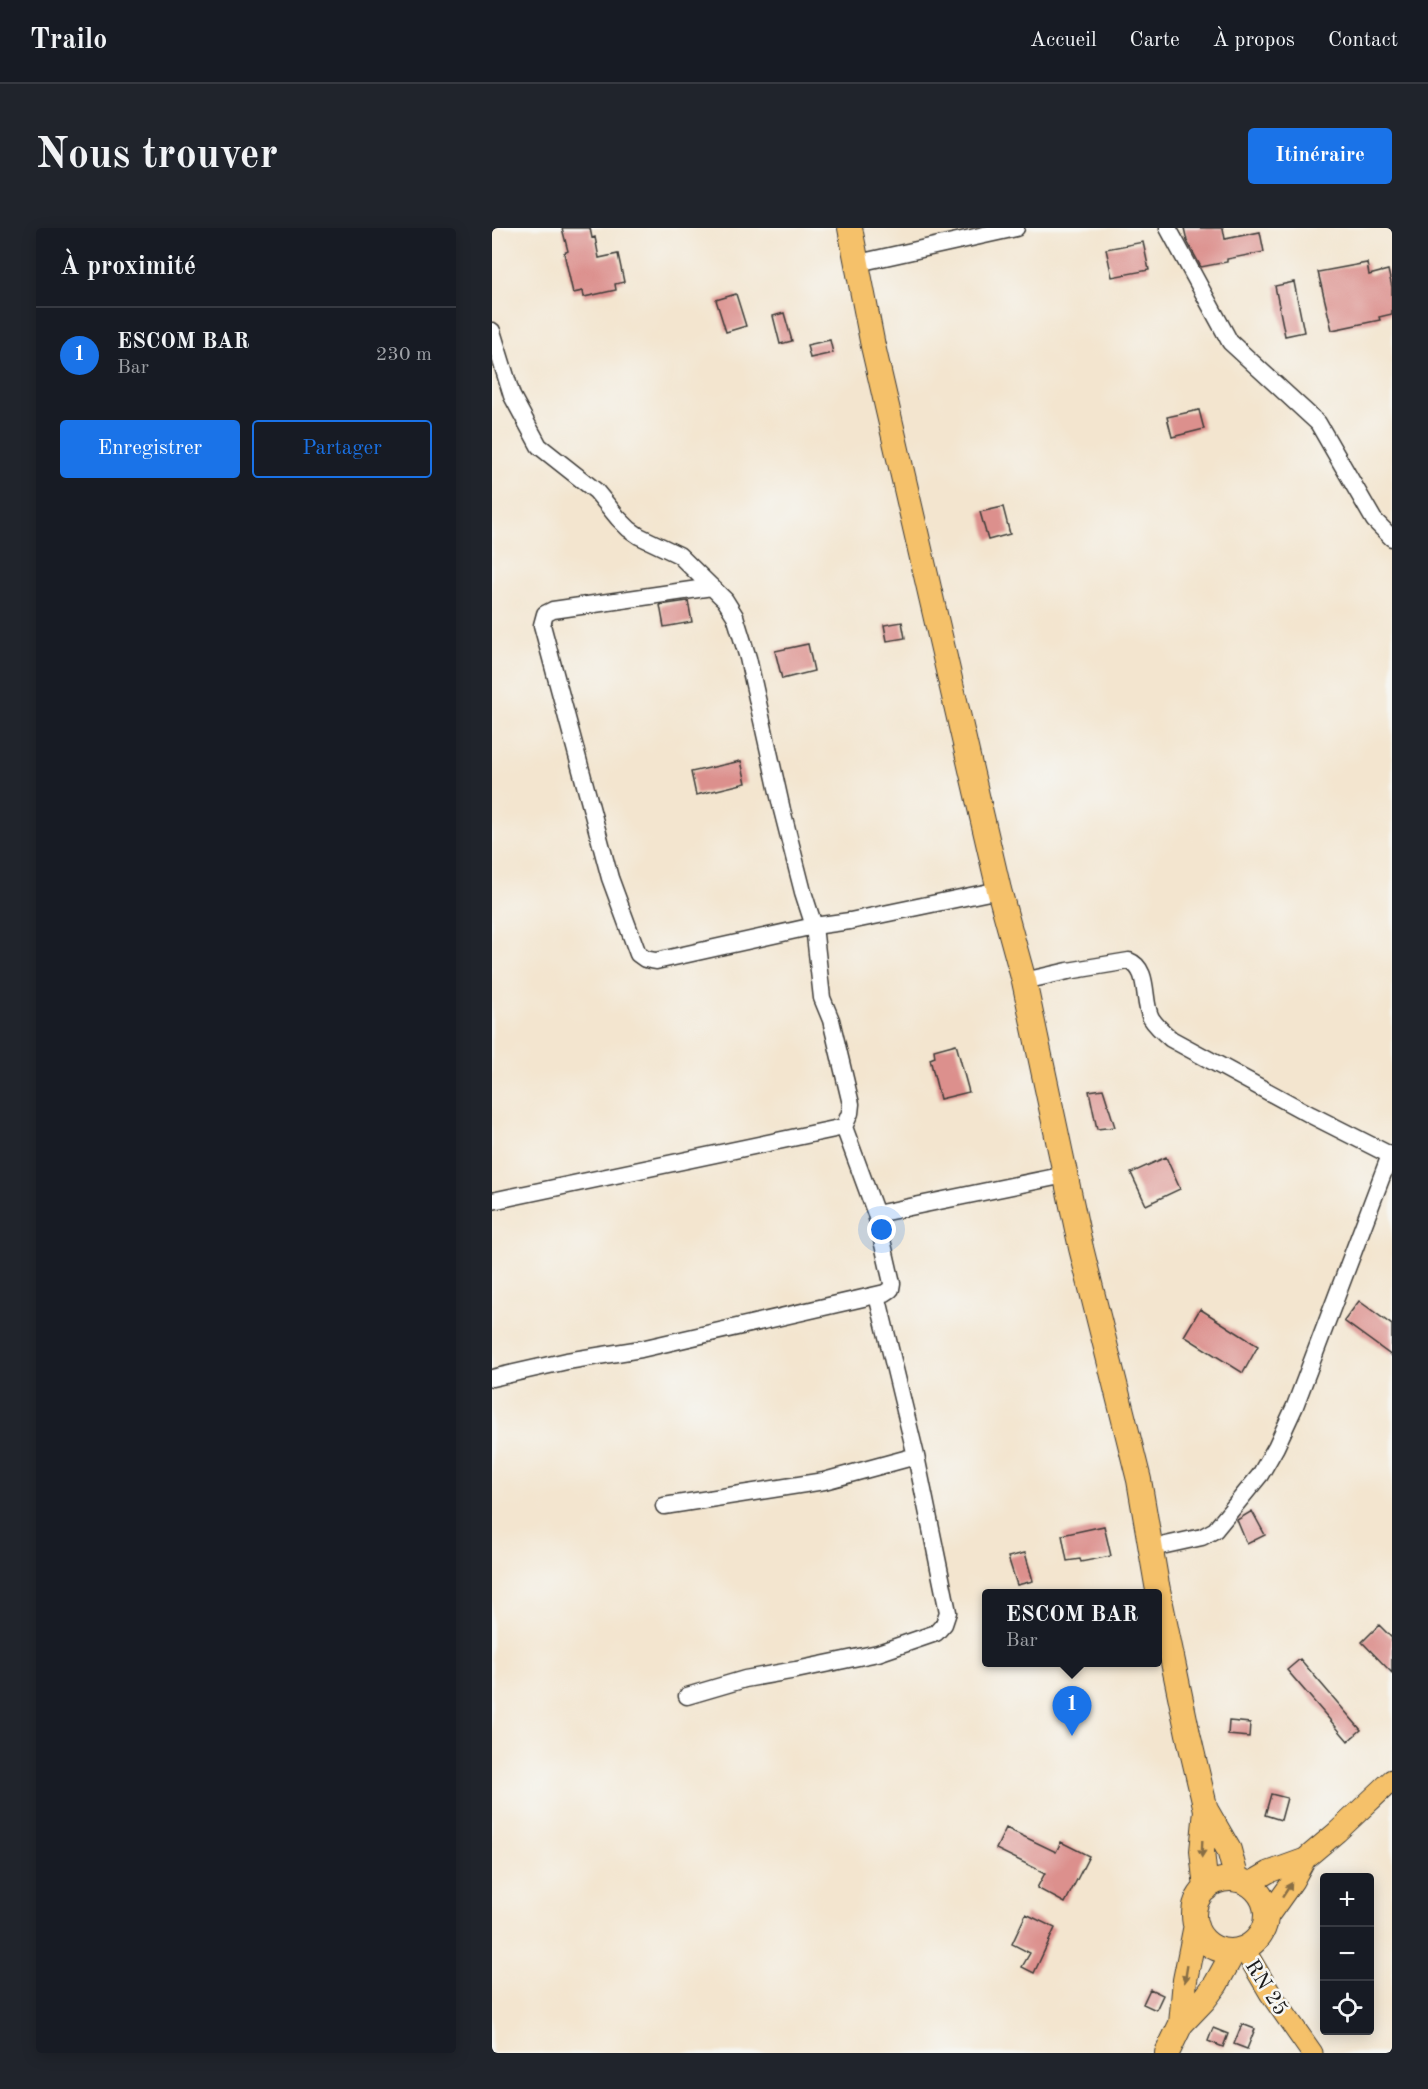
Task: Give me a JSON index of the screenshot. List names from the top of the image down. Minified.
{"streets":{"main road":["RN 25"]},"page":{"header":"Trailo","nav":["Accueil","Carte","À propos","Contact"],"buttons":["Itinéraire",["Enregistrer","Partager"]],"title":"Nous trouver","heading":"À proximité","list":[{"mark":"1","name":"ESCOM BAR","note":"Bar","value":"230 m"}],"popup":["ESCOM BAR","Bar"],"pins":"1","map_buttons":["+","−"]}}
